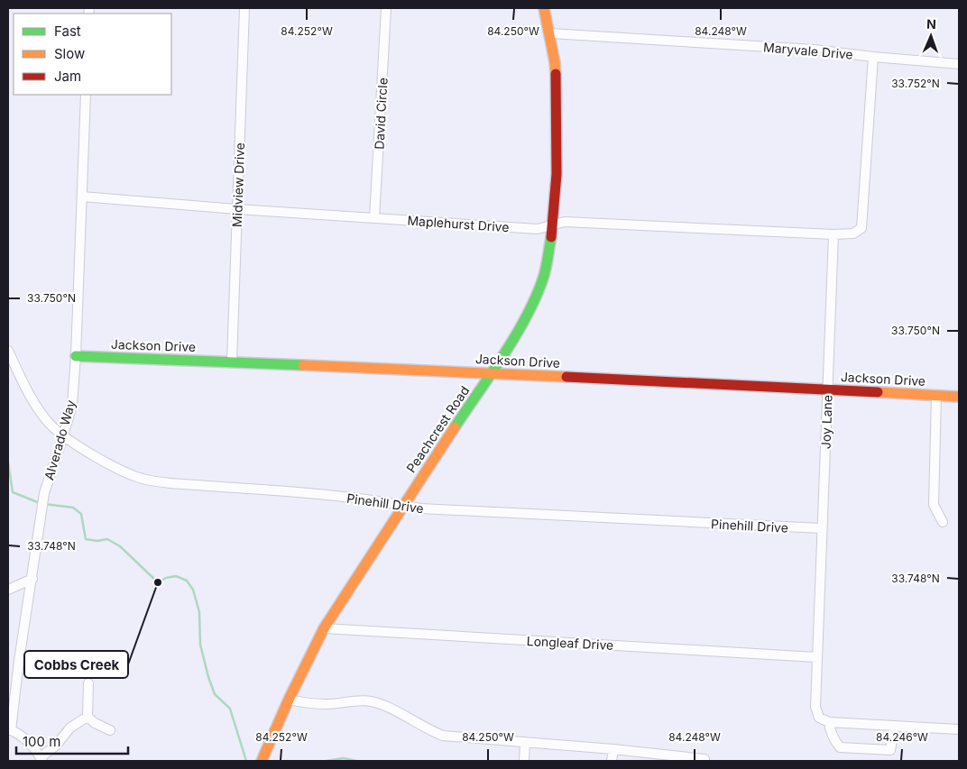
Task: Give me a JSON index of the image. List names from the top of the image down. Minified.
{"streets":{"street":["Maryvale Drive","David Circle","Midview Drive","Maplehurst Drive","Jackson Drive","Joy Lane","Peachcrest Road","Alverado Way","Pinehill Drive","Longleaf Drive"]},"crossings":[["Maryvale Drive","Peachcrest Road"],["David Circle","Maplehurst Drive"],["Midview Drive","Maplehurst Drive"],["Midview Drive","Jackson Drive"],["Maplehurst Drive","Joy Lane"],["Maplehurst Drive","Peachcrest Road"],["Maplehurst Drive","Alverado Way"],["Jackson Drive","Joy Lane"],["Jackson Drive","Peachcrest Road"],["Jackson Drive","Alverado Way"],["Joy Lane","Pinehill Drive"],["Joy Lane","Longleaf Drive"],["Peachcrest Road","Pinehill Drive"],["Peachcrest Road","Longleaf Drive"],["Alverado Way","Pinehill Drive"]],"places":["Cobbs Creek"],"legend":["Fast","Slow","Jam"],"scale_bar":"100 m","north":"top","coordinates":["84.252°W","84.250°W","84.248°W","33.752°N","33.750°N","33.748°N","84.246°W"]}
